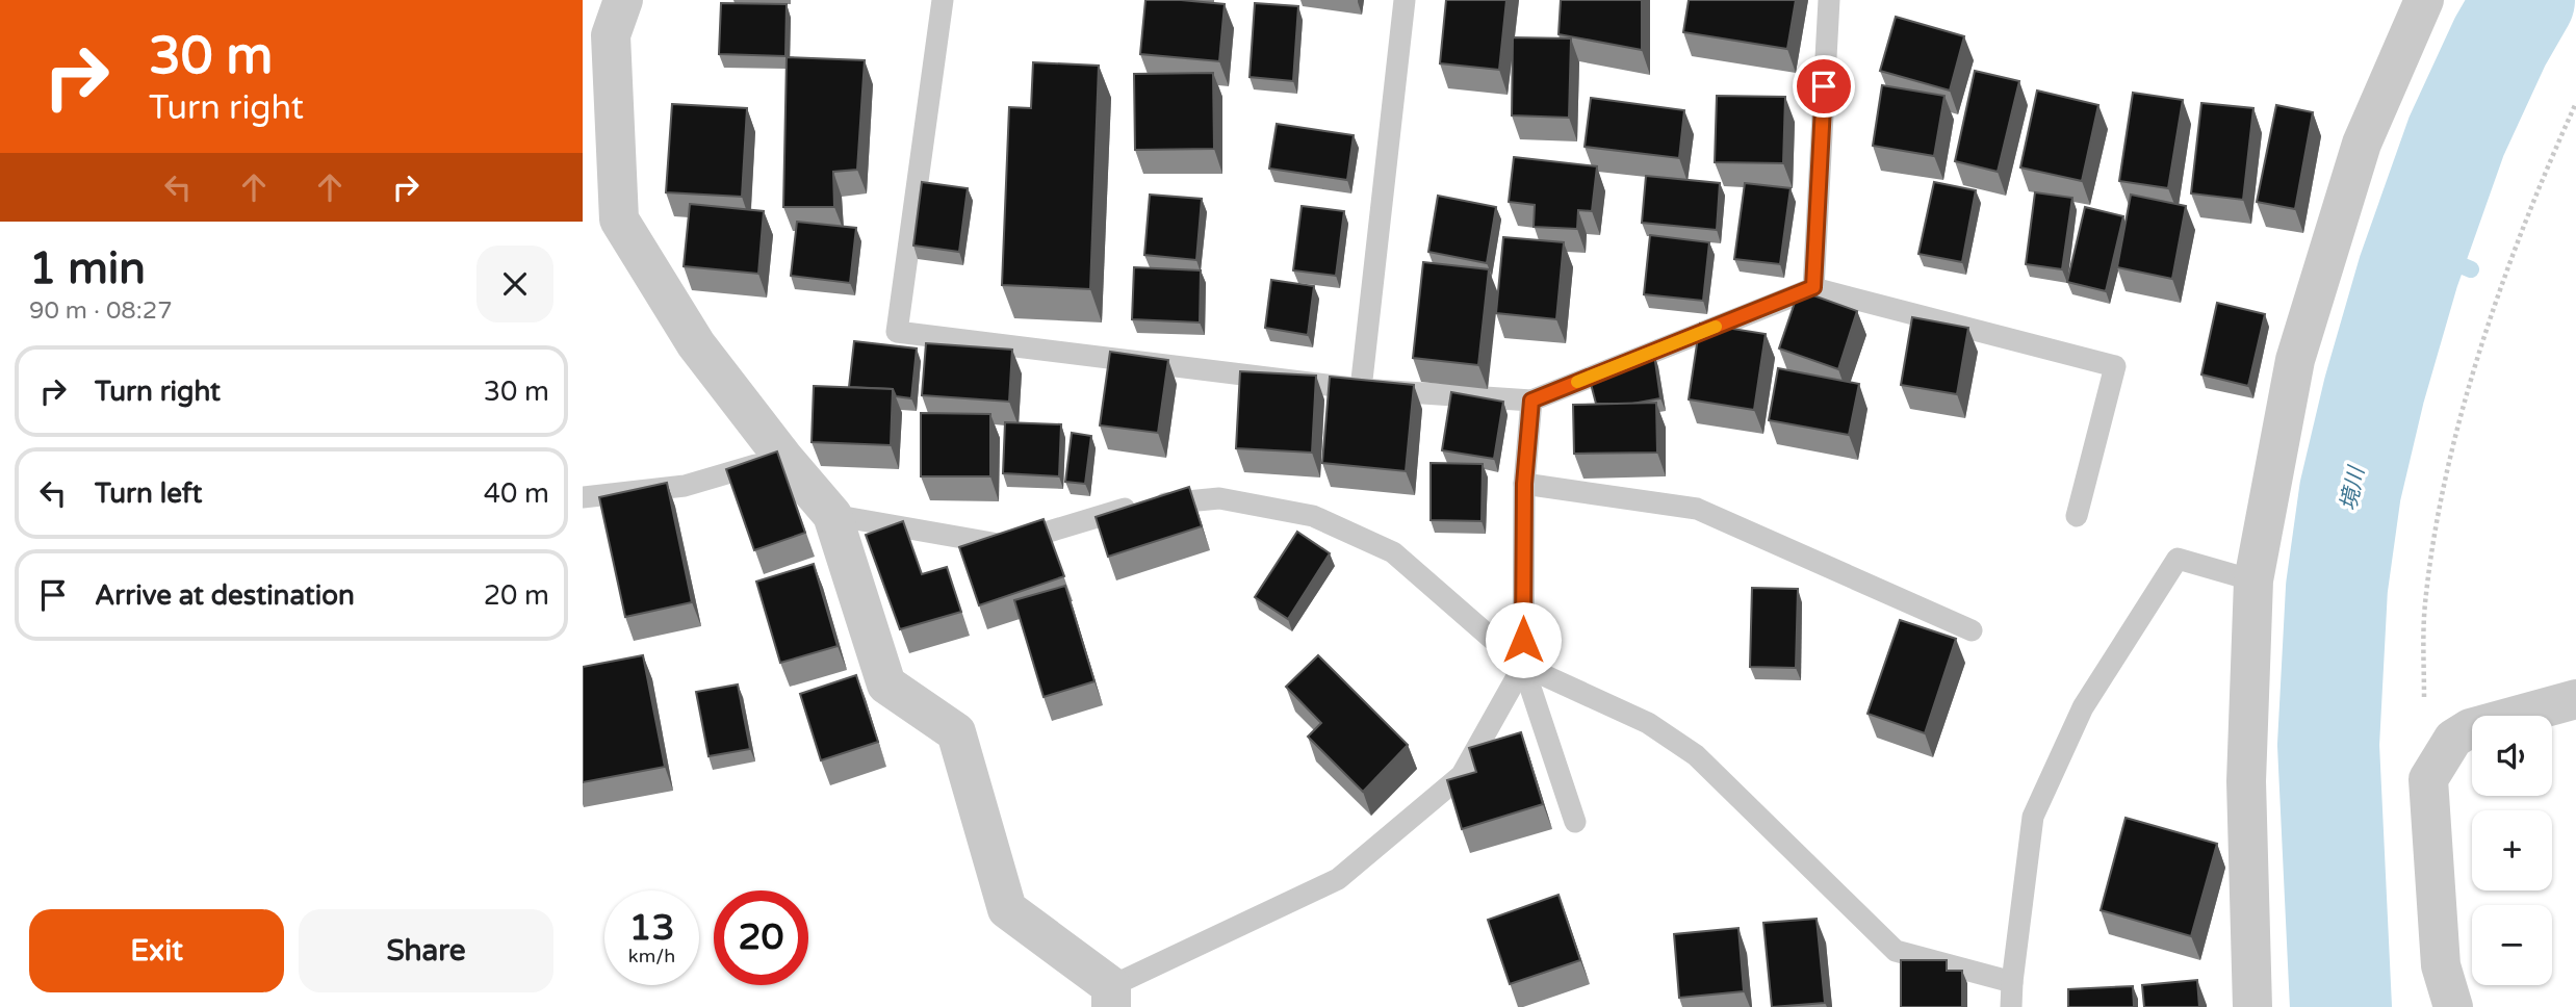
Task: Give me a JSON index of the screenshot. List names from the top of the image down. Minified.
{"water":["境川"],"page":{"turn":["30 m","Turn right"],"heading":["1 min","90 m · 08:27"],"list":[{"name":"Turn right","value":"30 m"},{"name":"Turn left","value":"40 m"},{"name":"Arrive at destination","value":"20 m"}],"map_buttons":["+","−"],"speed":"13 km/h","limit":"20","buttons":["Exit","Share"]}}
